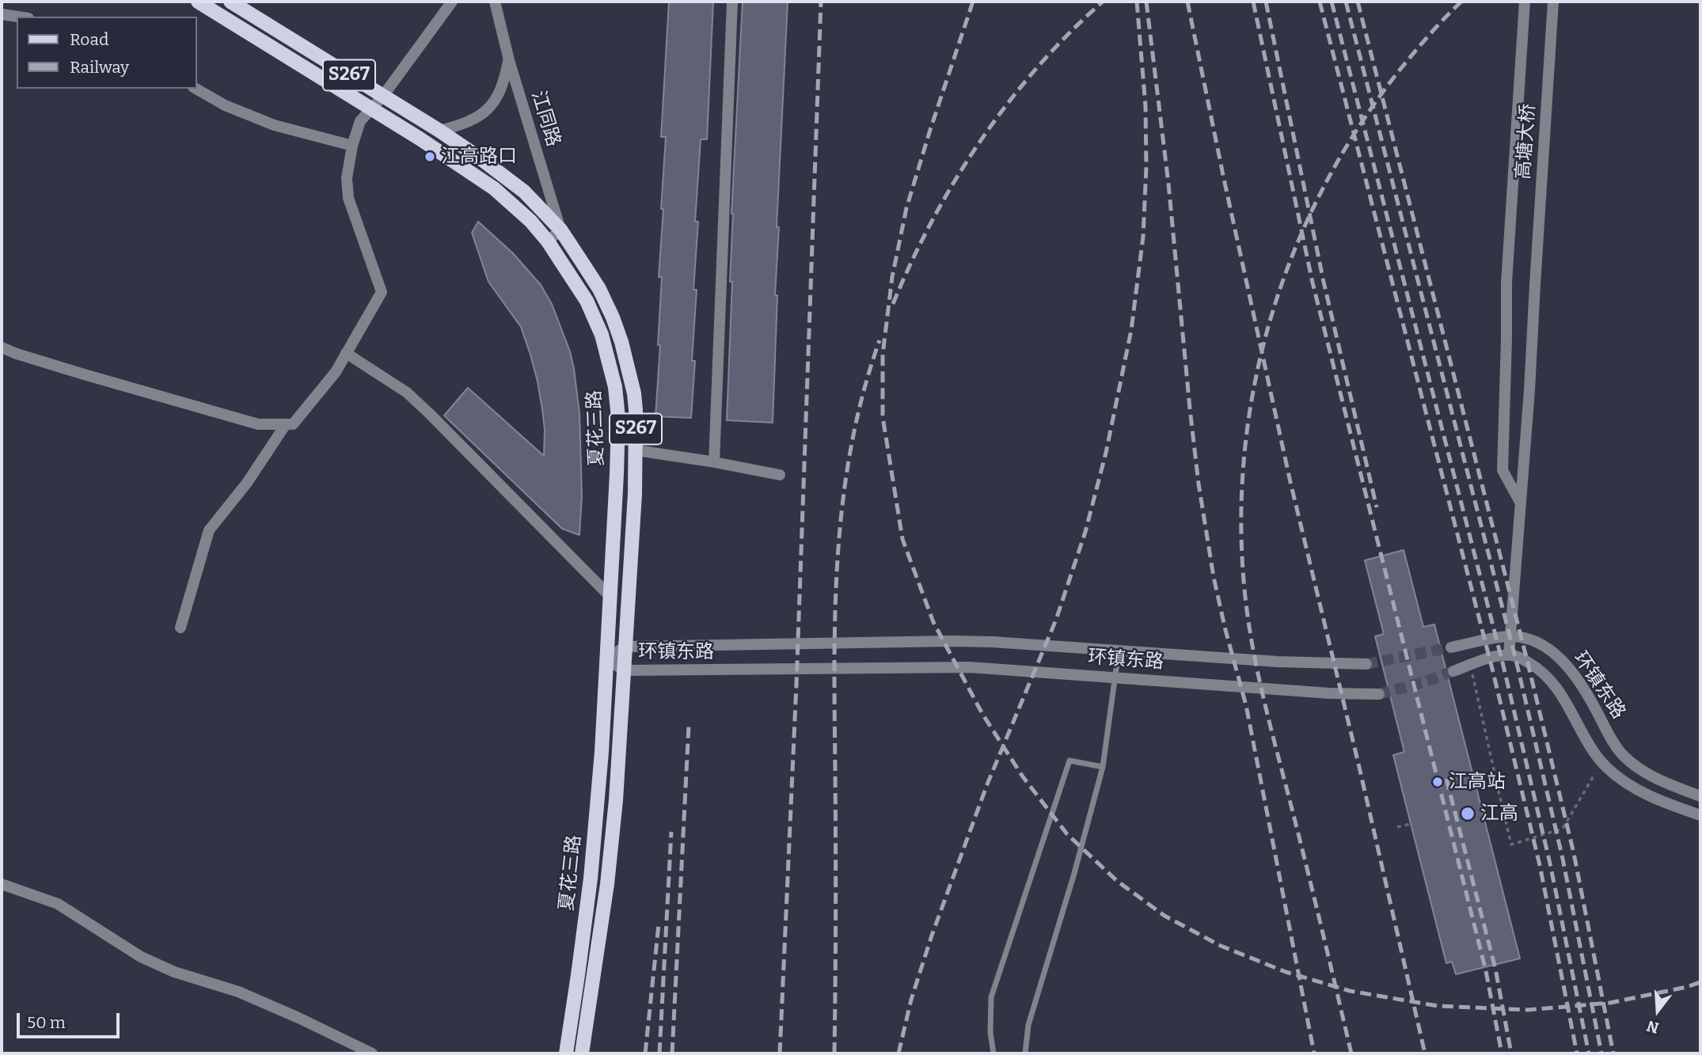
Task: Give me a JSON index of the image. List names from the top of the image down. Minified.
{"streets":{"main road":["S267","夏花三路"],"street":["江同路","高塘大桥","环镇东路"]},"crossings":[["江同路","夏花三路"],["高塘大桥","环镇东路"],["夏花三路","环镇东路"]],"places":["江高路口","江高站","江高"],"legend":["Road","Railway"],"scale_bar":"50 m","north":"bottom"}
